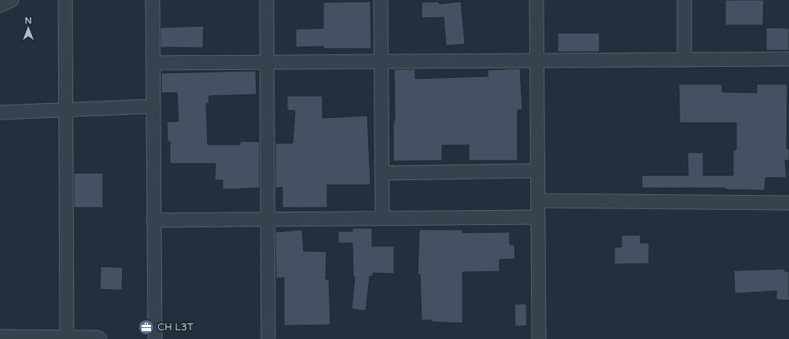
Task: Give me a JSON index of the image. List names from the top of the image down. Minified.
{"places":{"office":["CH L3T"]},"north":"top"}
